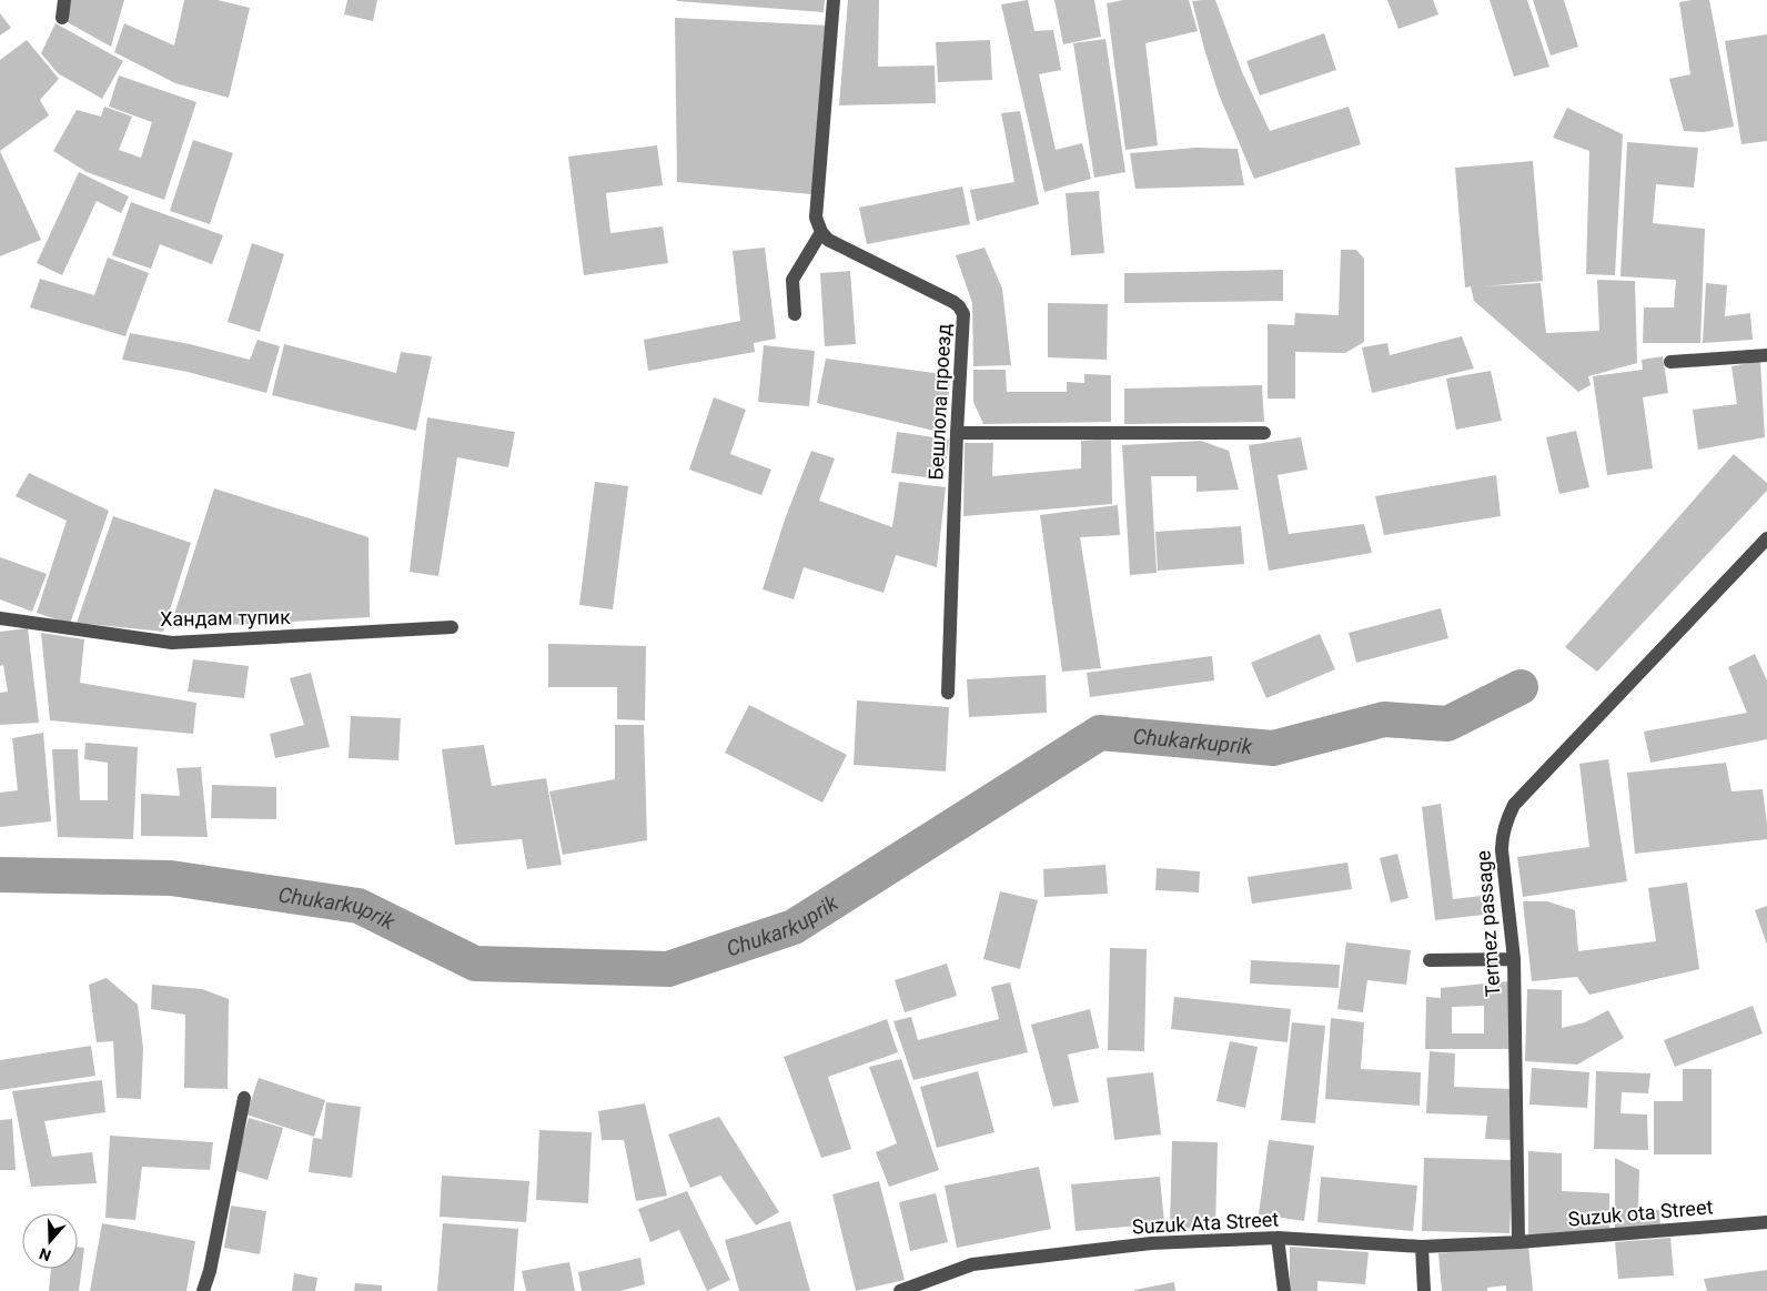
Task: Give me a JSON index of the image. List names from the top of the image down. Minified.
{"streets":{"street":["Бешлола проезд","Хандам тупик","Termez passage","Suzuk ota Street","Suzuk Ata Street"]},"crossings":[["Termez passage","Suzuk ota Street"],["Termez passage","Suzuk Ata Street"],["Suzuk ota Street","Suzuk Ata Street"]],"water":["Chukarkuprik"],"north":"bottom"}
